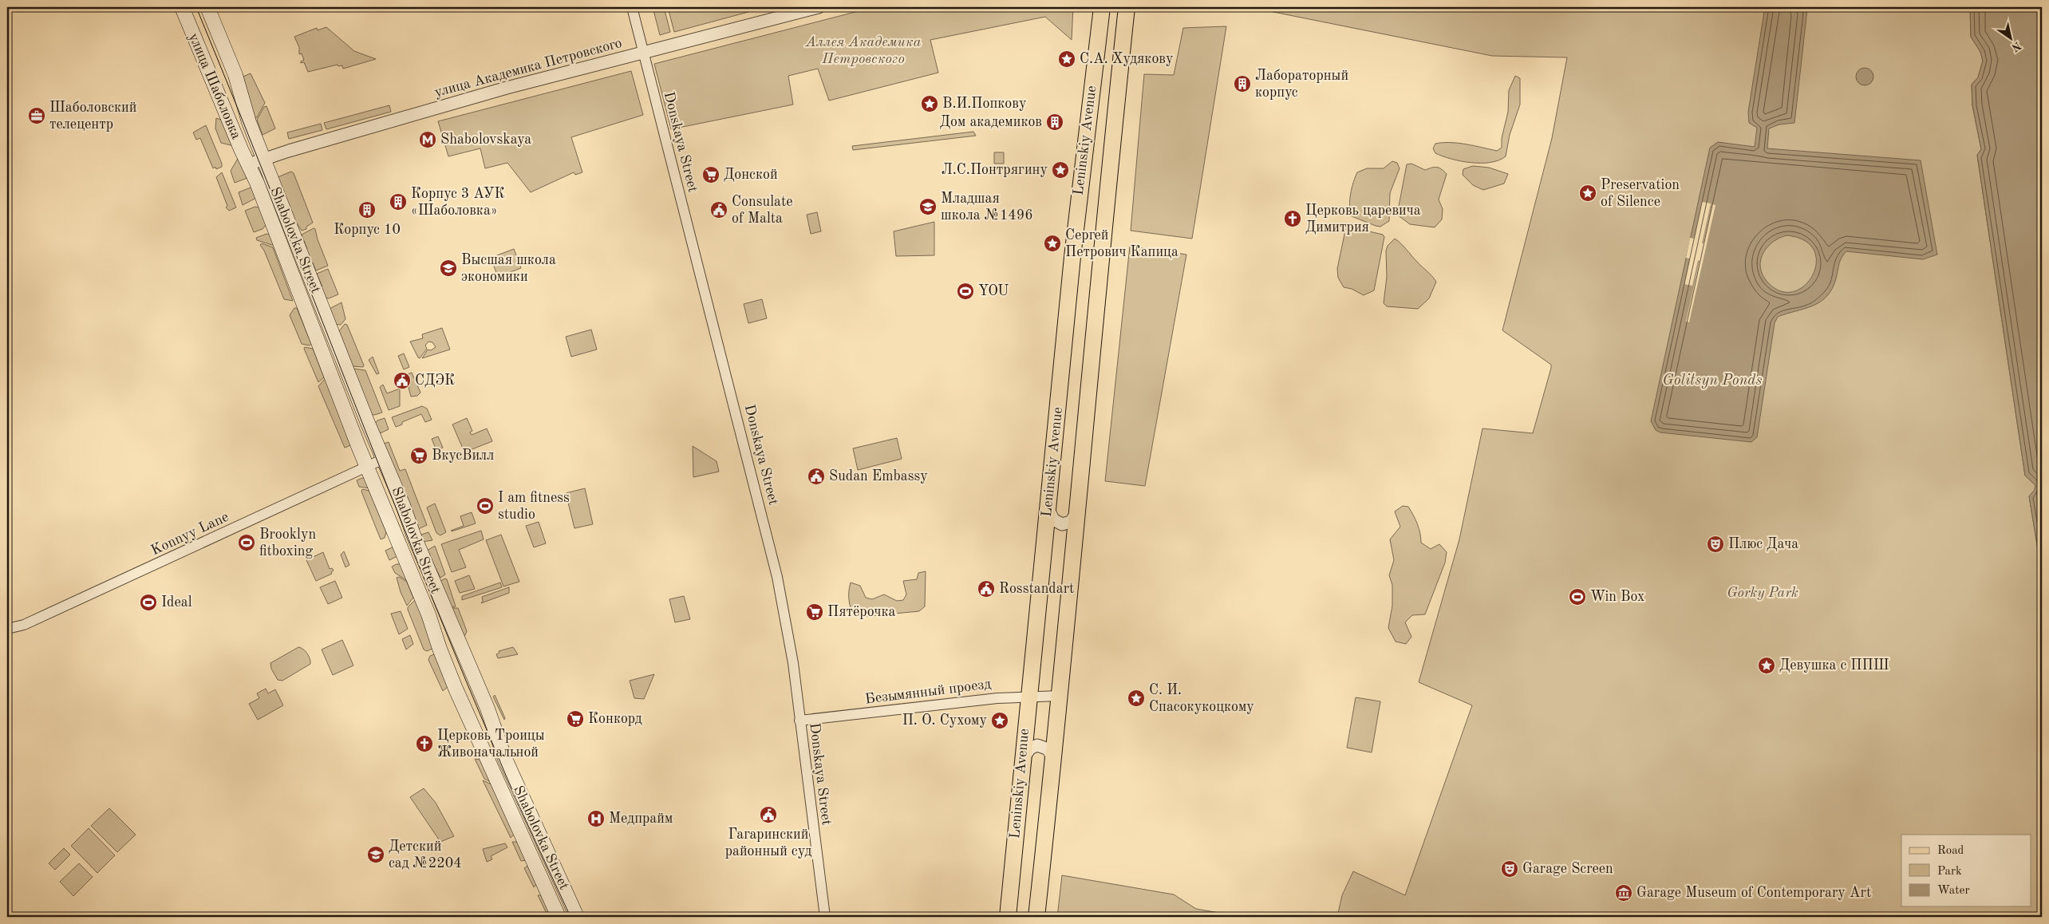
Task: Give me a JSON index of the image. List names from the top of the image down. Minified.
{"streets":{"main road":["улица Шаболовка","Leninskiy Avenue","Shabolovka Street"],"street":["улица Академика Петровского","Donskaya Street","Konnyy Lane","Безымянный проезд"]},"crossings":[["улица Академика Петровского","улица Шаболовка"],["улица Академика Петровского","Donskaya Street"],["улица Академика Петровского","Shabolovka Street"],["улица Шаболовка","Shabolovka Street"],["Leninskiy Avenue","Безымянный проезд"],["Donskaya Street","Безымянный проезд"],["Shabolovka Street","Konnyy Lane"]],"water":["Golitsyn Ponds"],"parks":["Аллея Академика Петровского","Gorky Park"],"places":{"place":["С.А. Худякову","В.И.Попкову","Л.С.Понтрягину","Preservation of Silence","Сергей Петрович Капица","Девушка с ППШ","С. И. Спасокукоцкому","П. О. Сухому"],"building":["Лабораторный корпус","Дом академиков","Корпус 3 АУК «Шаболовка»","Корпус 10"],"office":["Шаболовский телецентр"],"metro station":["Shabolovskaya"],"supermarket":["Донской","ВкусВилл","Пятёрочка","Конкорд"],"school or university":["Младшая школа №1496","Высшая школа экономики","Детский сад №2204"],"public building":["Consulate of Malta","СДЭК","Sudan Embassy","Rosstandart","Гагаринский районный суд"],"church":["Церковь царевича Димитрия","Церковь Троицы Живоначальной"],"sports":["YOU","I am fitness studio","Brooklyn fitboxing","Win Box","Ideal"],"theatre":["Плюс Дача","Garage Screen"],"hospital":["Медпрайм"],"museum":["Garage Museum of Contemporary Art"]},"legend":["Road","Park","Water"],"north":"bottom right"}
